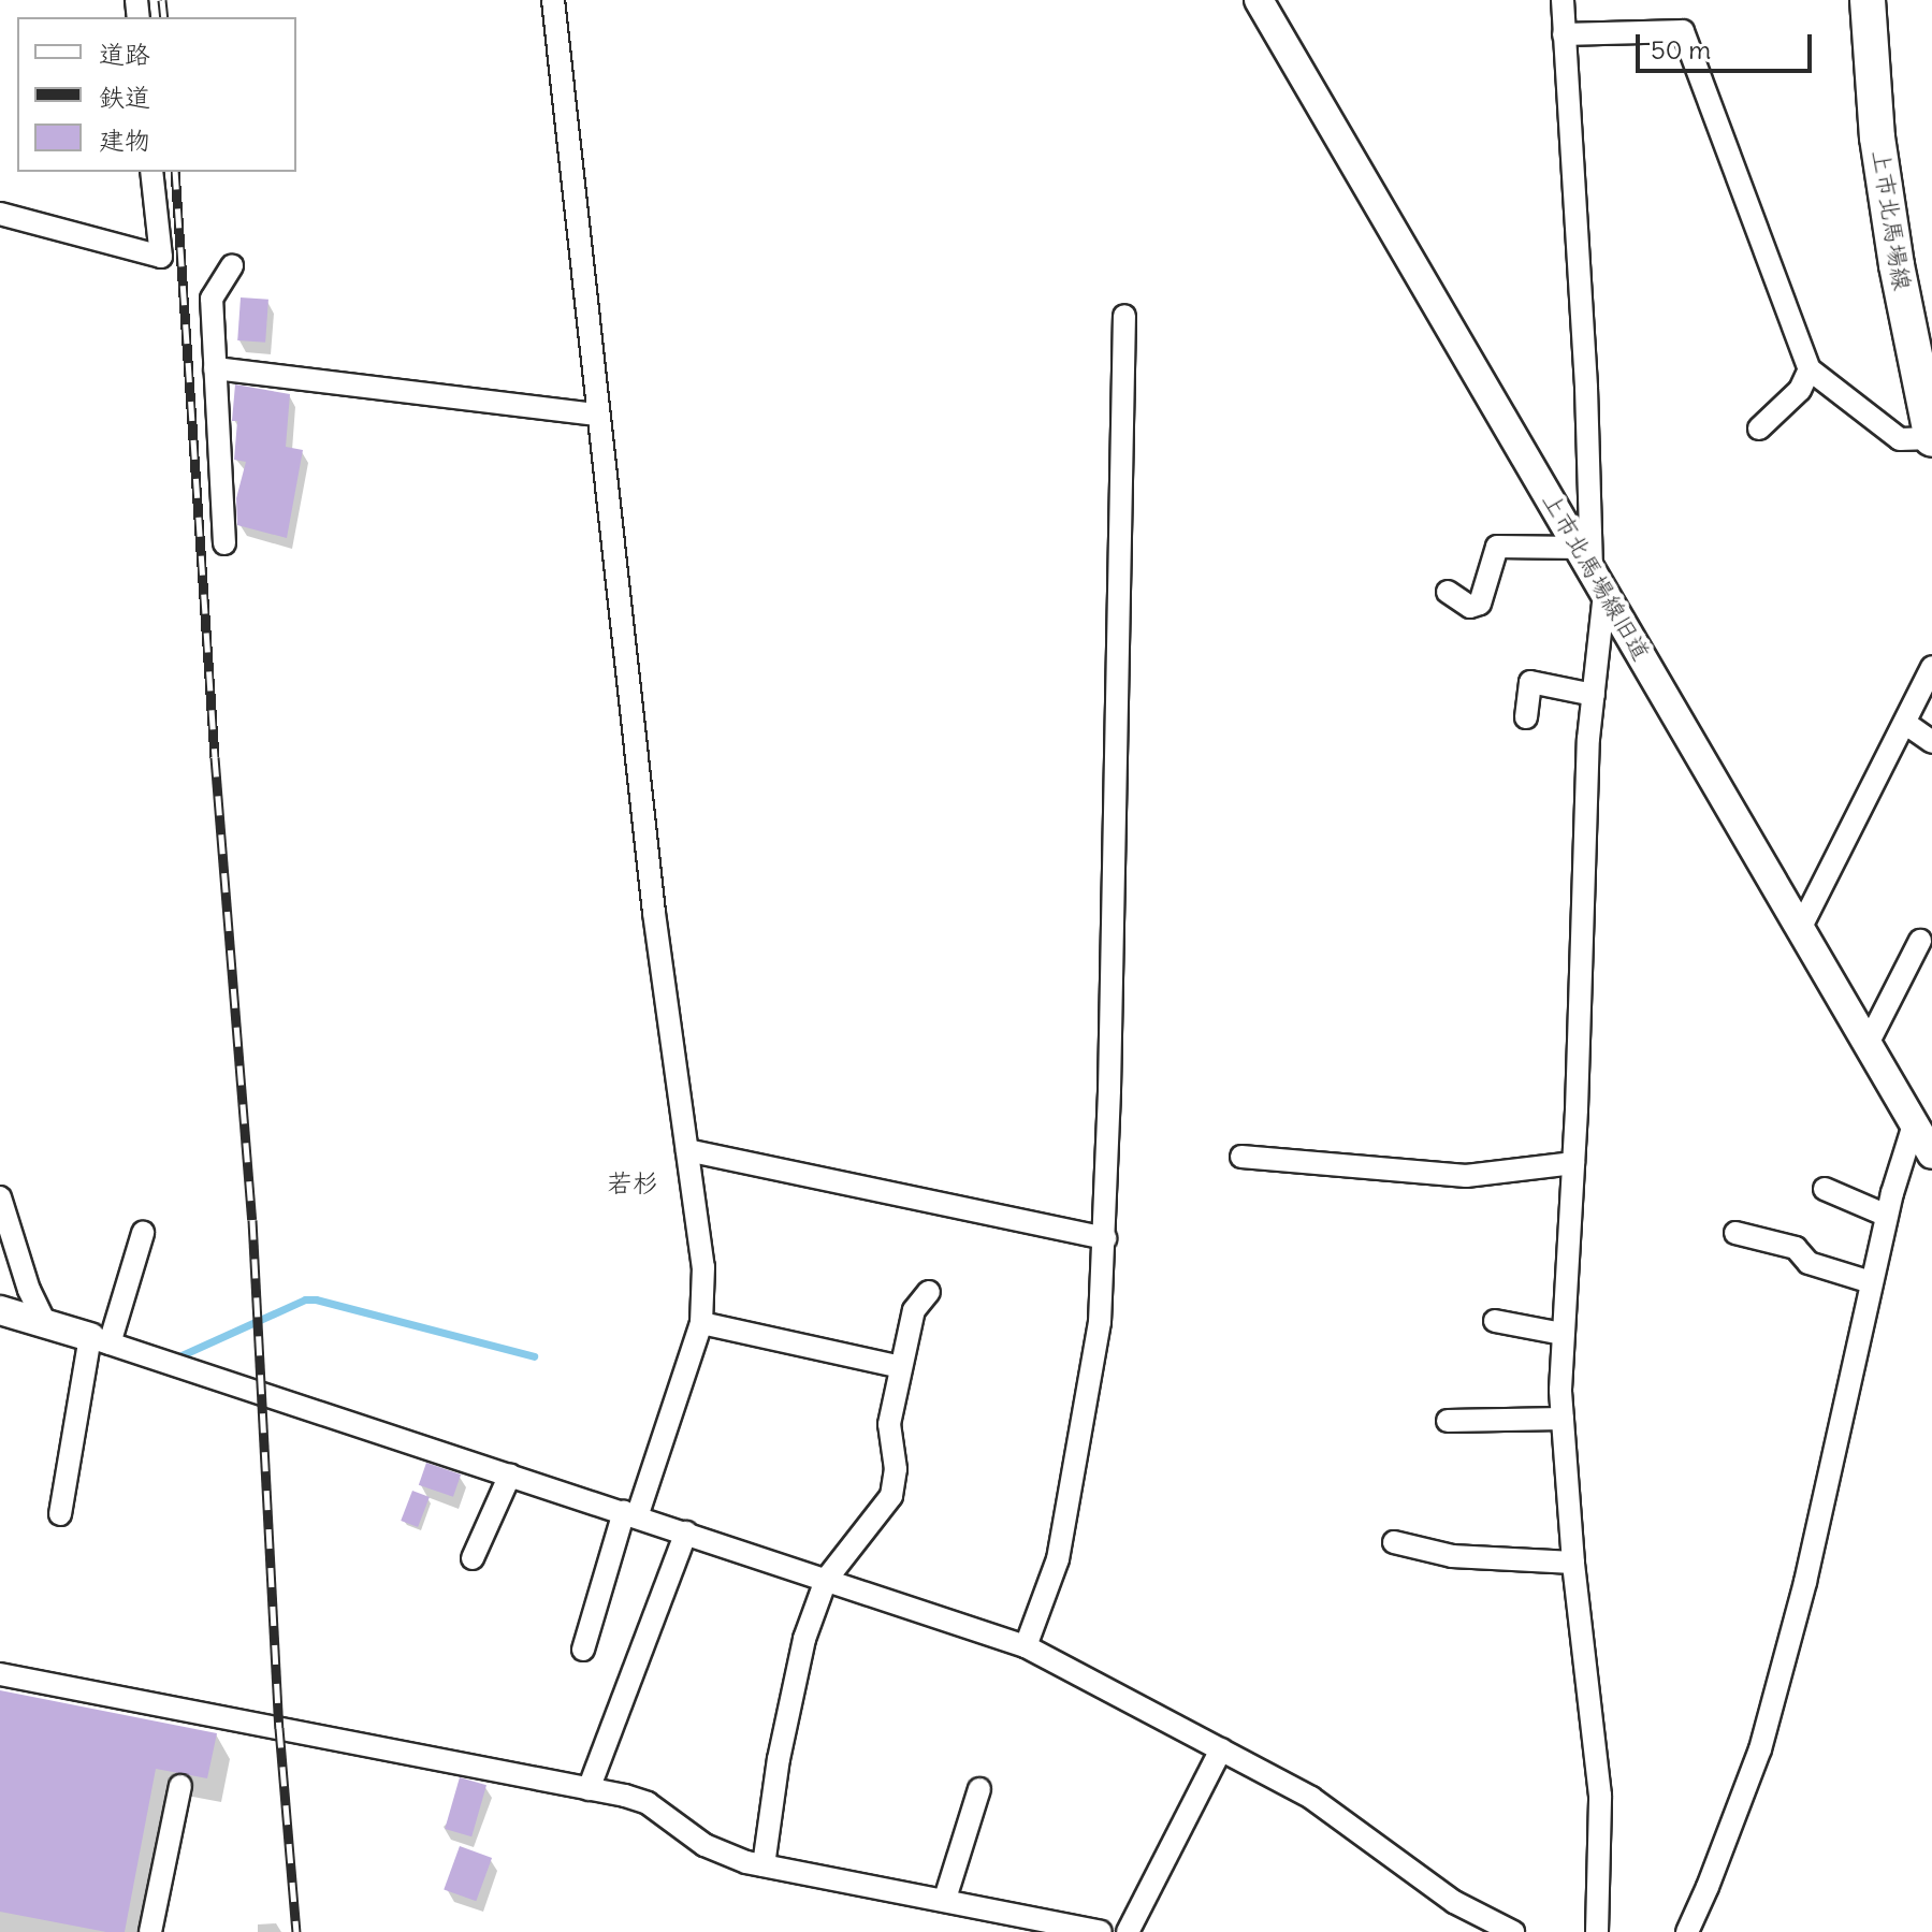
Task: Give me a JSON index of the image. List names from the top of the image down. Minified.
{"streets":{"main road":["上市北馬場線"],"street":["上市北馬場線旧道"]},"districts":["若杉"],"legend":["道路","鉄道","建物"],"scale_bar":"50 m"}
